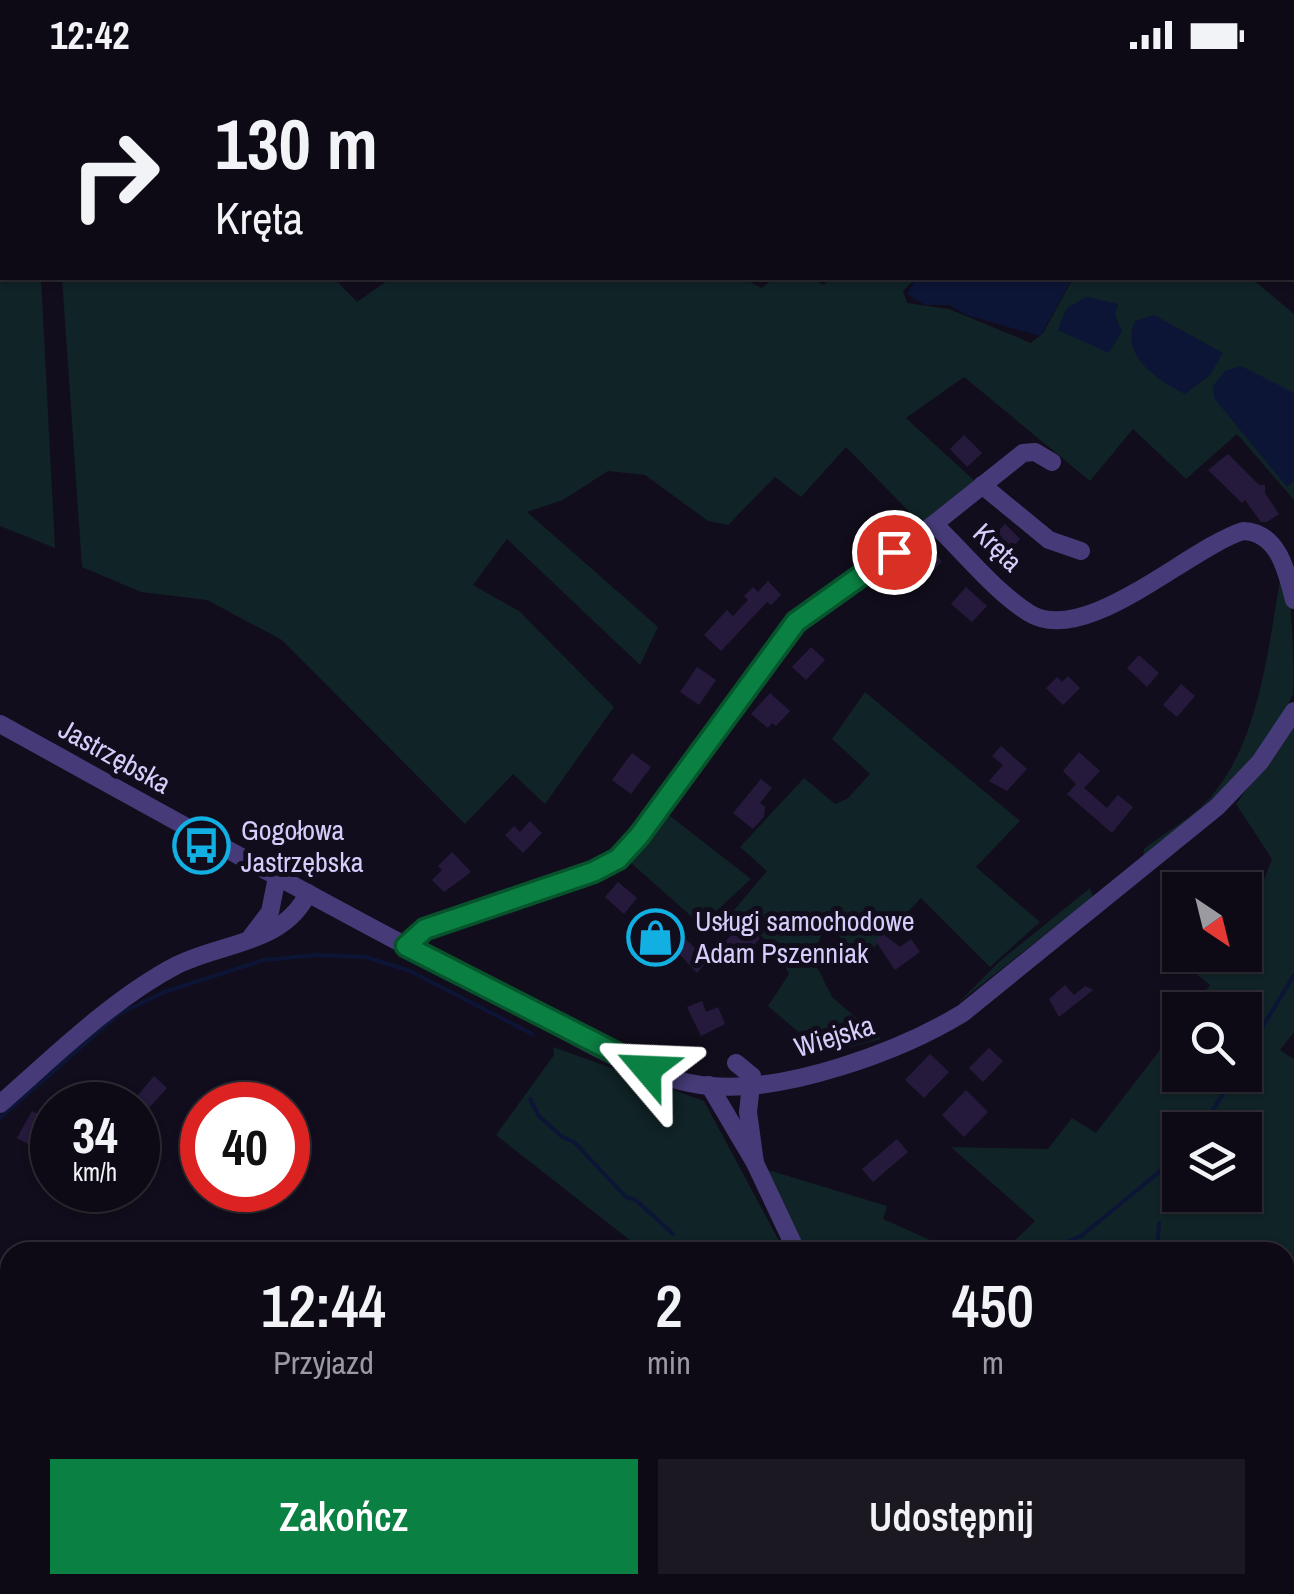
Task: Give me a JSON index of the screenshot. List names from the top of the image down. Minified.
{"streets":{"street":["Kręta","Jastrzębska","Wiejska"]},"crossings":[["Kręta","Wiejska"],["Jastrzębska","Wiejska"]],"places":{"bus stop":["Gogołowa Jastrzębska"],"shop":["Usługi samochodowe Adam Pszenniak"]},"north":"bottom right","page":{"status":"12:42","turn":["130 m","Kręta"],"speed":"34 km/h","limit":"40","eta":["12:44","Przyjazd","2","min","450","m"],"buttons":["Zakończ","Udostępnij"]}}
